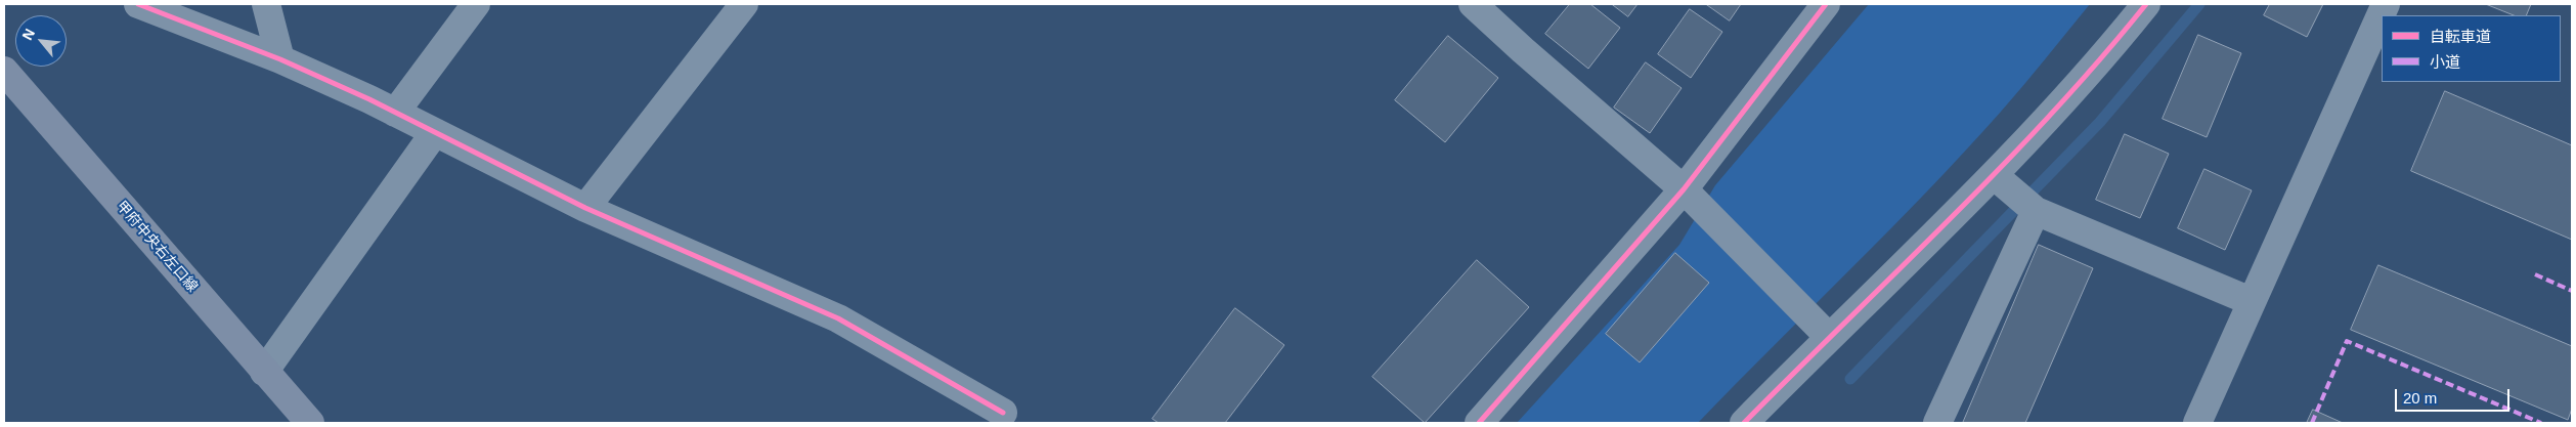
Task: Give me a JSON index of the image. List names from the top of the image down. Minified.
{"streets":{"main road":["甲府中央右左口線"]},"legend":["自転車道","小道"],"scale_bar":"20 m","north":"top left"}
